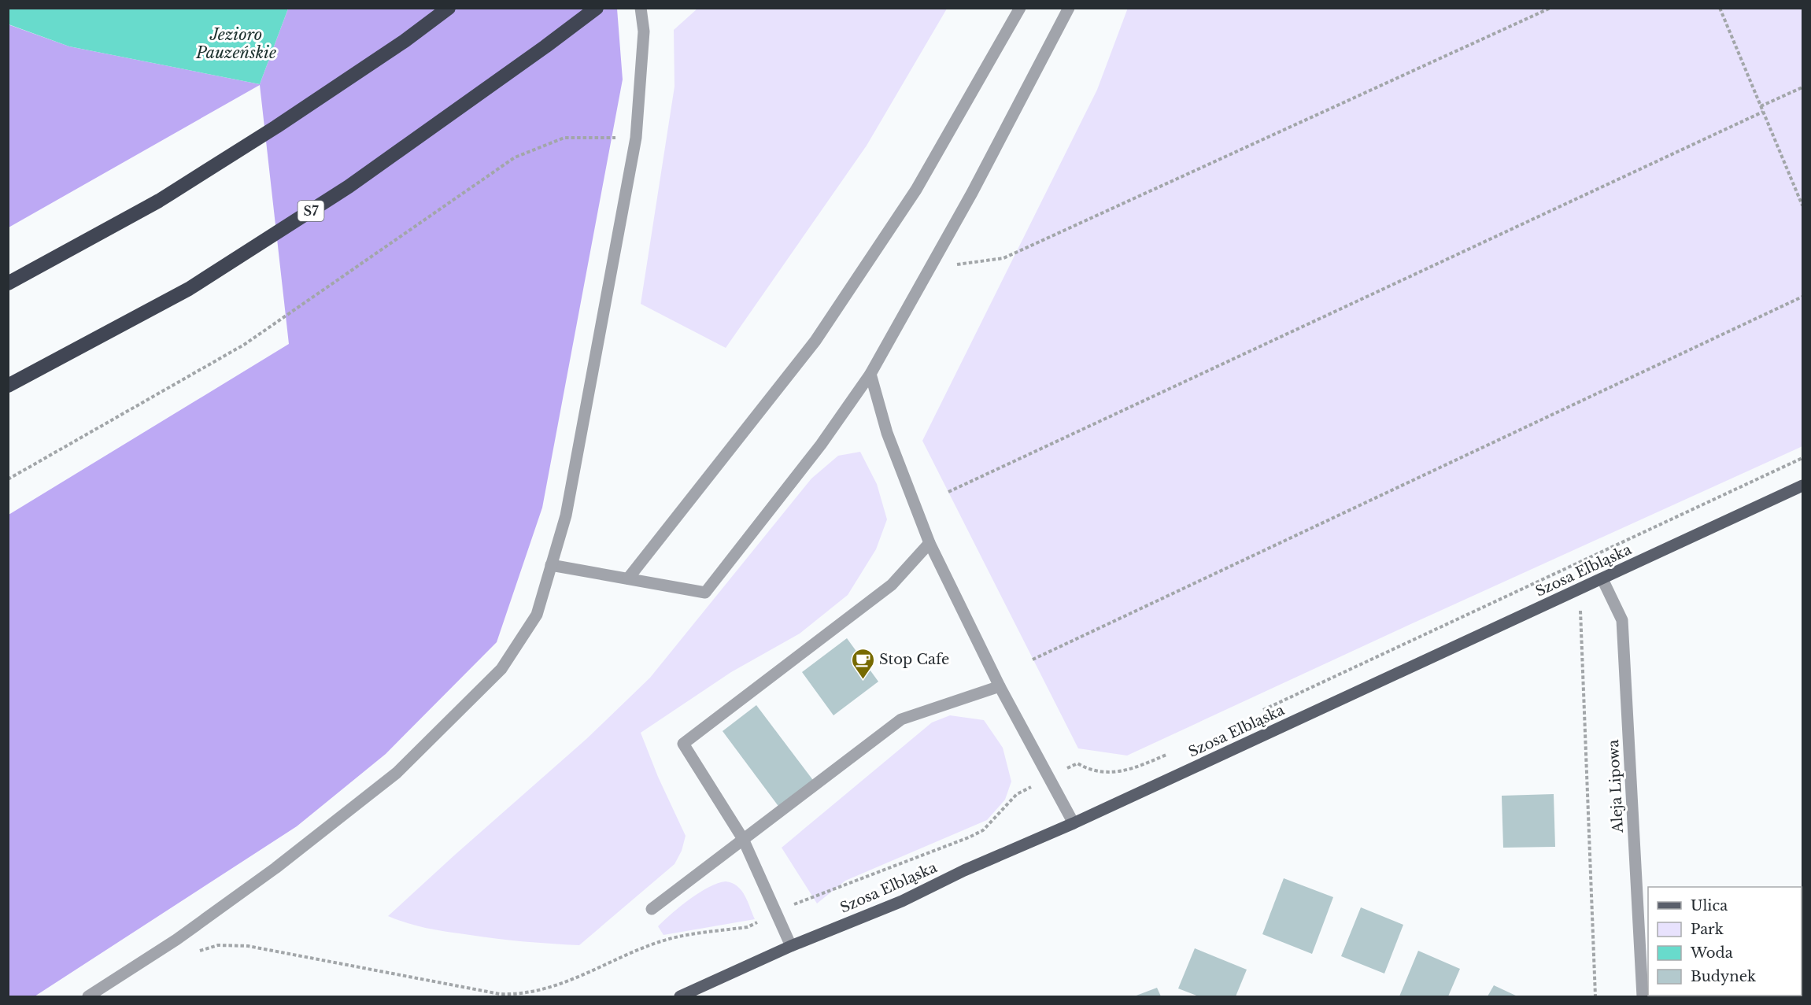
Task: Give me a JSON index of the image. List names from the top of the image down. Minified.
{"streets":{"highway":["S7"],"main road":["Szosa Elbląska"],"street":["Aleja Lipowa"]},"crossings":[["Szosa Elbląska","Aleja Lipowa"]],"water":["Jezioro Pauzeńskie"],"places":{"cafe":["Stop Cafe"]},"legend":["Ulica","Park","Woda","Budynek"]}
